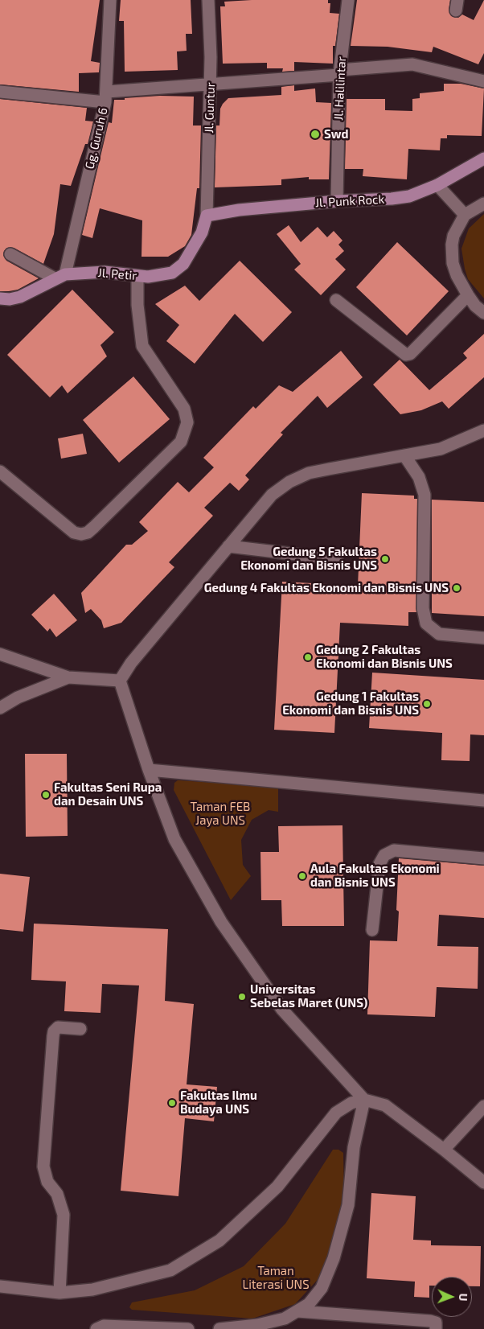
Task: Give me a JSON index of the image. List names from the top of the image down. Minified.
{"streets":{"main road":["Jl. Punk Rock","Jl. Petir"],"street":["Jl. Halilintar","Jl. Guntur","Gg. Guruh 6"]},"crossings":[["Jl. Halilintar","Jl. Punk Rock"],["Jl. Guntur","Jl. Punk Rock"],["Jl. Guntur","Jl. Petir"],["Gg. Guruh 6","Jl. Petir"],["Jl. Punk Rock","Jl. Petir"]],"parks":["Taman FEB Jaya UNS","Taman Literasi UNS"],"places":["Swd","Gedung 5 Fakultas Ekonomi dan Bisnis UNS","Gedung 4 Fakultas Ekonomi dan Bisnis UNS","Gedung 2 Fakultas Ekonomi dan Bisnis UNS","Gedung 1 Fakultas Ekonomi dan Bisnis UNS","Fakultas Seni Rupa dan Desain UNS","Aula Fakultas Ekonomi dan Bisnis UNS","Universitas Sebelas Maret (UNS)","Fakultas Ilmu Budaya UNS"],"north":"right"}
